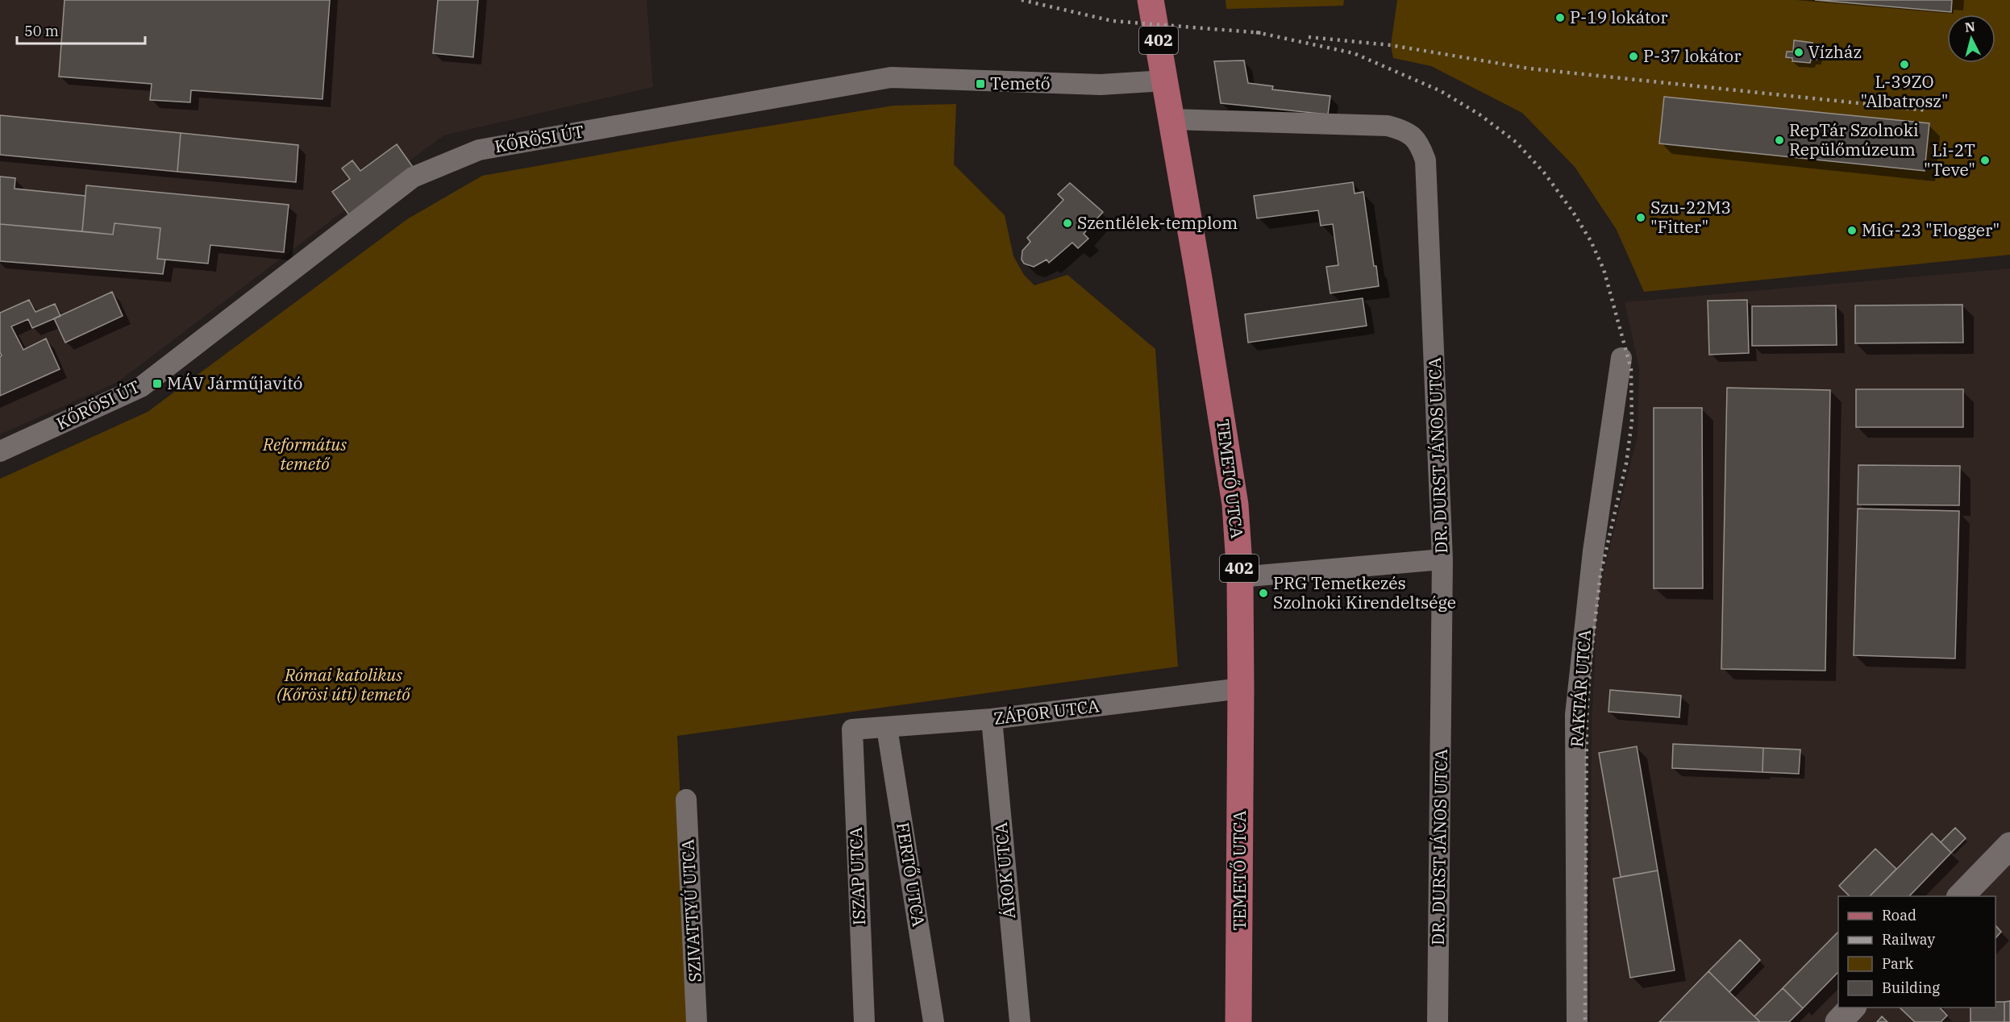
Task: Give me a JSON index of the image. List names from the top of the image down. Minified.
{"streets":{"main road":["402","TEMETŐ UTCA"],"street":["KŐRÖSI ÚT","DR. DURST JÁNOS UTCA","RAKTÁR UTCA","ZÁPOR UTCA","ÁROK UTCA","FERTŐ UTCA","ISZAP UTCA","SZIVATTYÚ UTCA"]},"crossings":[["KŐRÖSI ÚT","TEMETŐ UTCA"],["DR. DURST JÁNOS UTCA","TEMETŐ UTCA"],["TEMETŐ UTCA","ZÁPOR UTCA"],["ZÁPOR UTCA","ÁROK UTCA"],["ZÁPOR UTCA","FERTŐ UTCA"],["ZÁPOR UTCA","ISZAP UTCA"]],"parks":["Református temető","Római katolikus (Kőrösi úti) temető"],"places":{"other":["P-19 lokátor","Vízház","P-37 lokátor","L-39ZO \"Albatrosz\"","RepTár Szolnoki Repülőmúzeum","Li-2T \"Teve\"","Szu-22M3 \"Fitter\"","Szentlélek-templom","MiG-23 \"Flogger\"","PRG Temetkezés Szolnoki Kirendeltsége"],"transit":["Temető","MÁV Járműjavító"]},"legend":["Road","Railway","Park","Building"],"scale_bar":"50 m","north":"top"}
